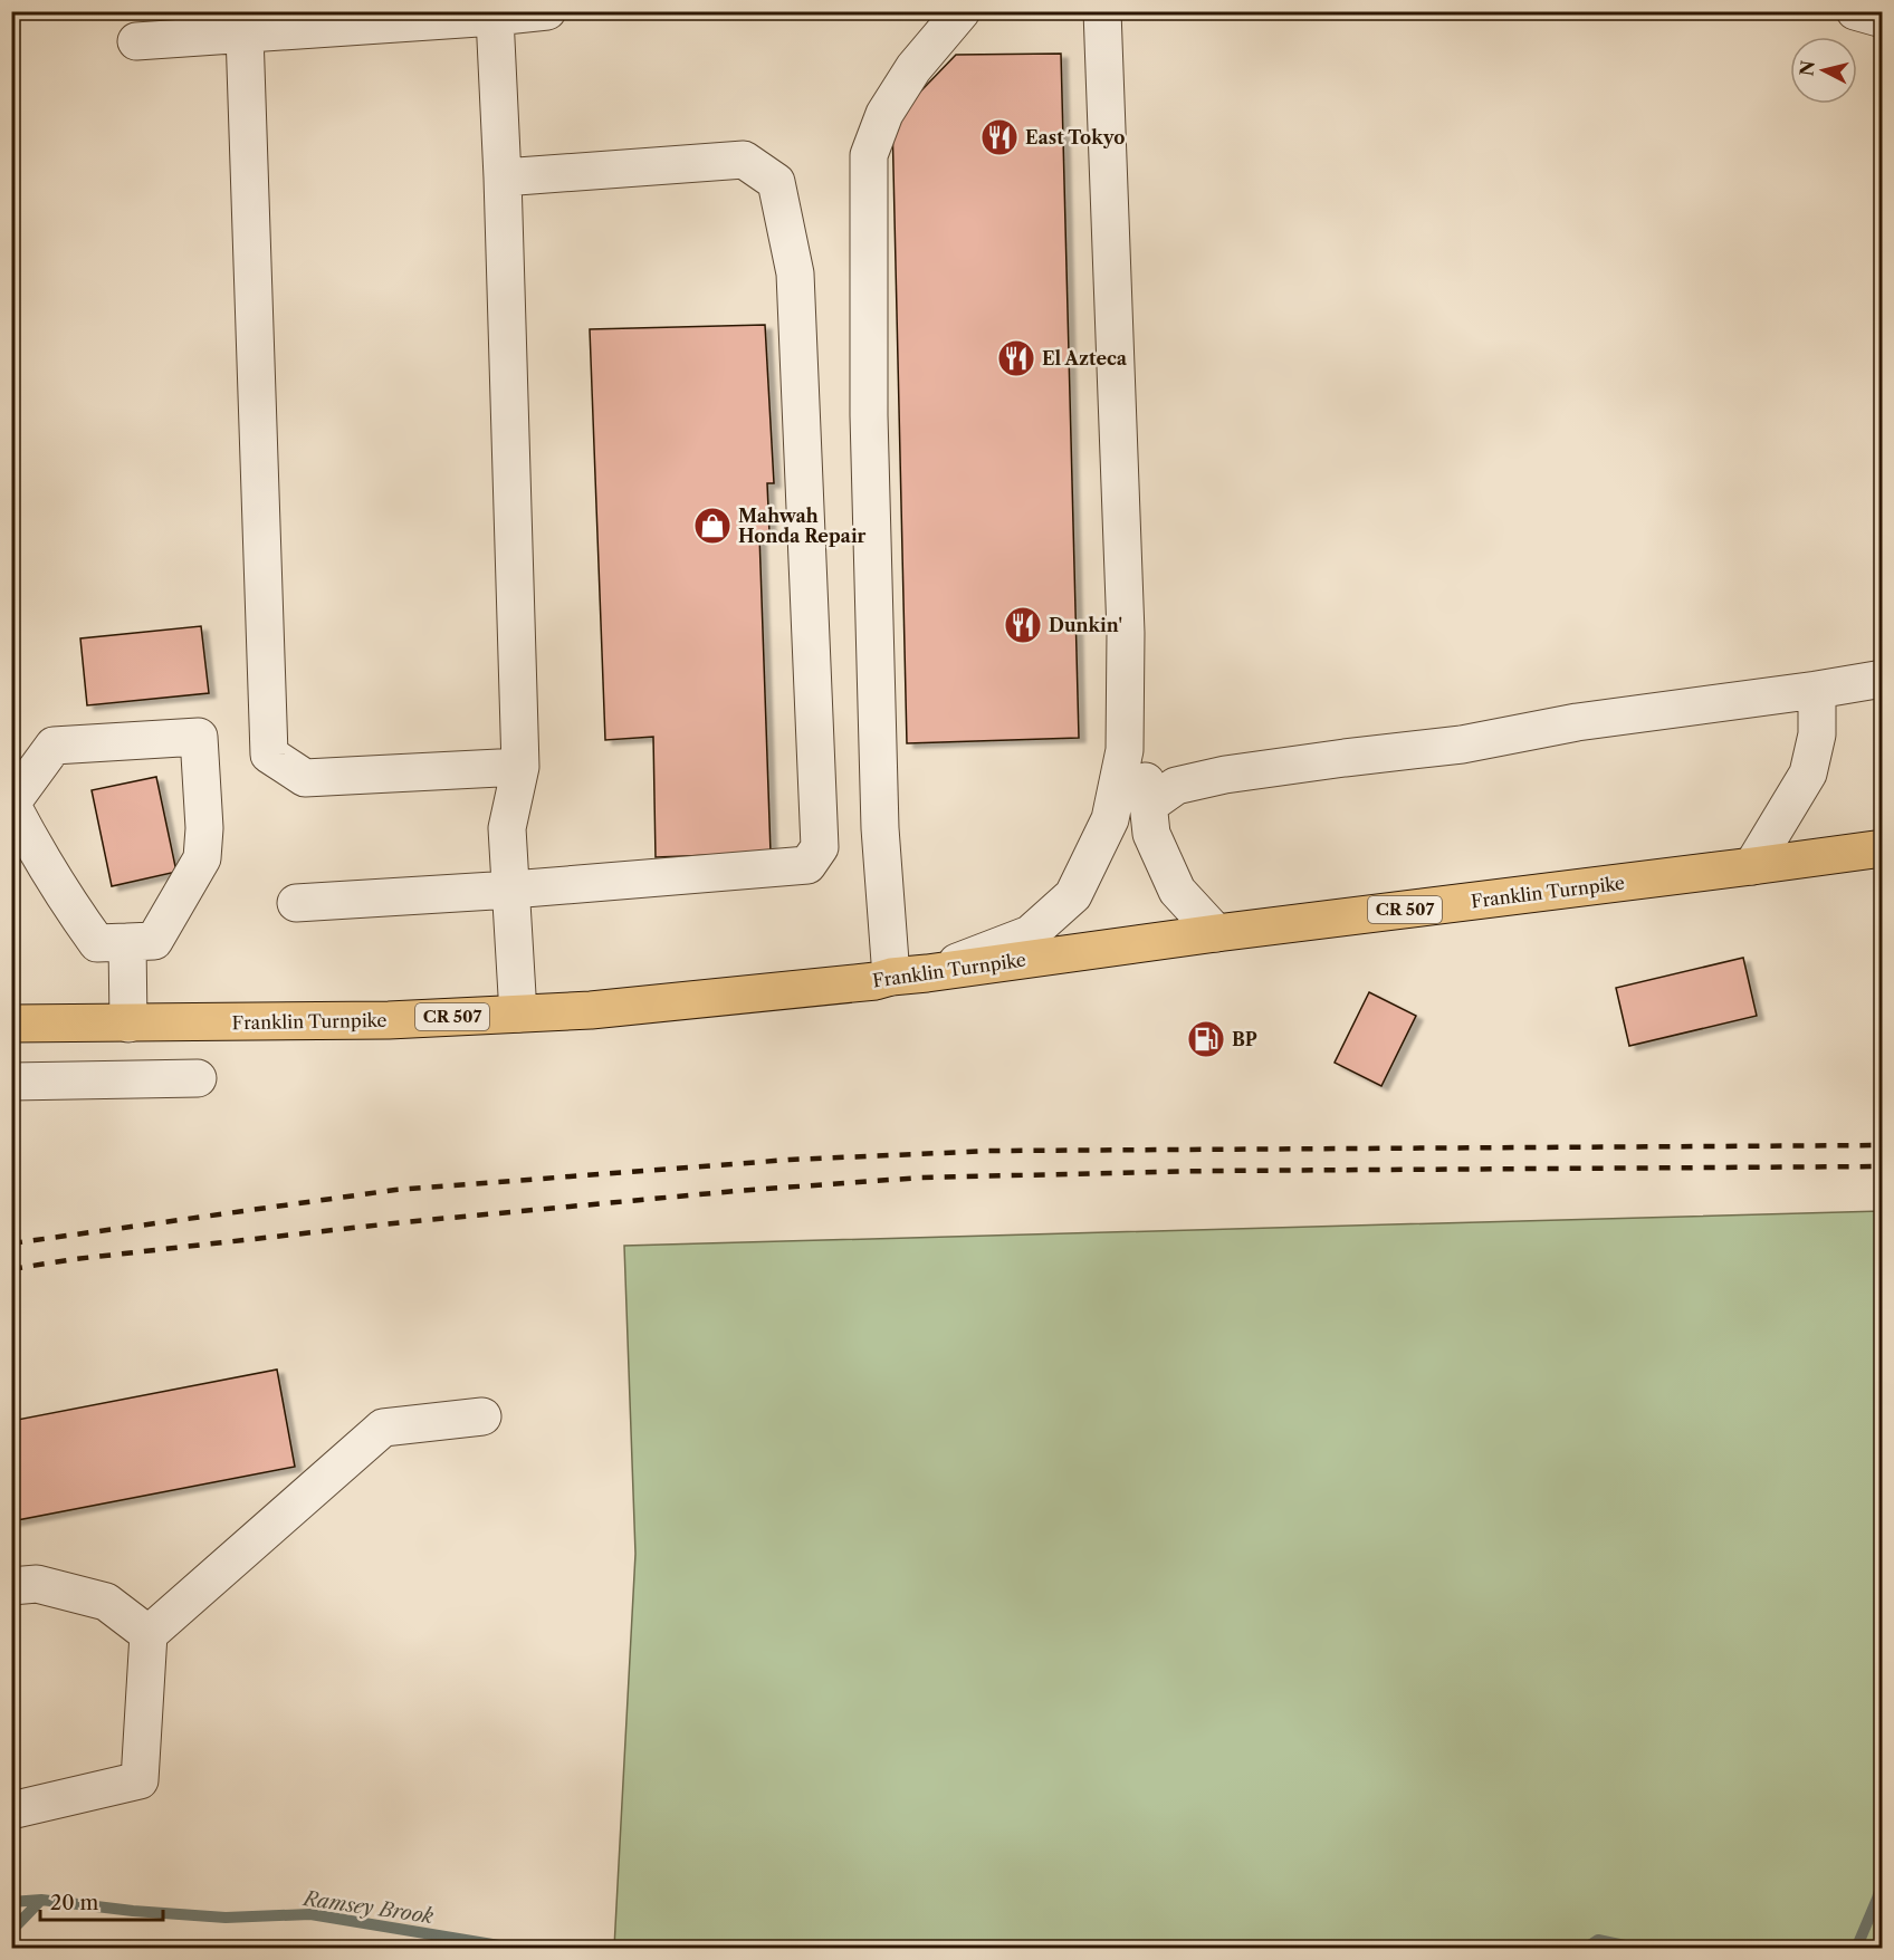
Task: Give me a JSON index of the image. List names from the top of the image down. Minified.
{"streets":{"main road":["Franklin Turnpike","CR 507"]},"water":["Ramsey Brook"],"places":{"restaurant":["East Tokyo","El Azteca","Dunkin'"],"shop":["Mahwah Honda Repair"],"fuel station":["BP"]},"scale_bar":"20 m","north":"left"}
